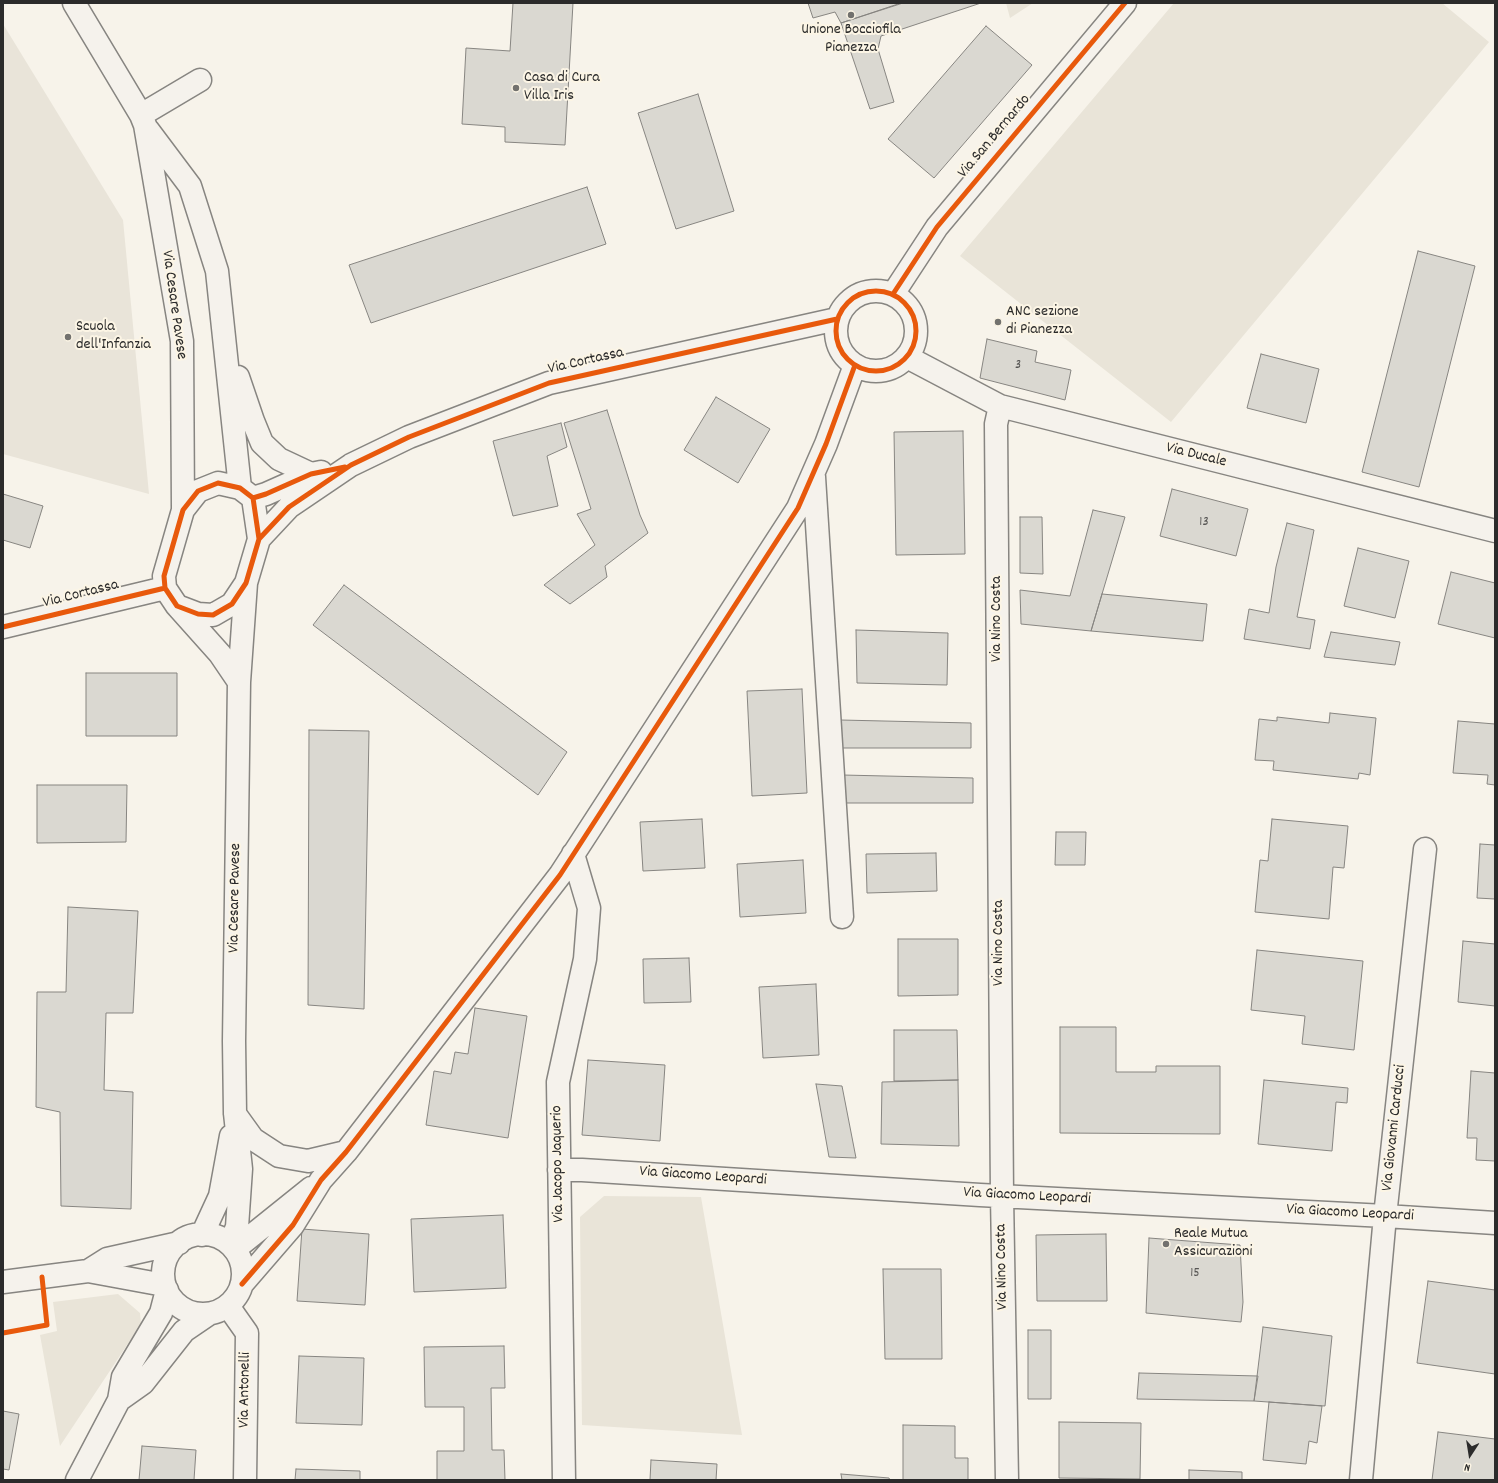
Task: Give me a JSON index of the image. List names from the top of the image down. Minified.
{"streets":{"street":["Via San Bernardo","Via Cesare Pavese","Via Cortassa","Via Ducale","Via Nino Costa","Via Giovanni Carducci","Via Jacopo Jaquerio","Via Giacomo Leopardi","Via Antonelli"]},"crossings":[["Via San Bernardo","Via Cortassa"],["Via San Bernardo","Via Ducale"],["Via Cesare Pavese","Via Cortassa"],["Via Cesare Pavese","Via Antonelli"],["Via Cortassa","Via Ducale"],["Via Ducale","Via Nino Costa"],["Via Nino Costa","Via Giacomo Leopardi"],["Via Giovanni Carducci","Via Giacomo Leopardi"],["Via Jacopo Jaquerio","Via Giacomo Leopardi"]],"places":["Unione Bocciofila Pianezza","Casa di Cura Villa Iris","ANC sezione di Pianezza","Scuola dell'Infanzia","Reale Mutua Assicurazioni"],"house_numbers":["3","13","15"],"north":"bottom"}
